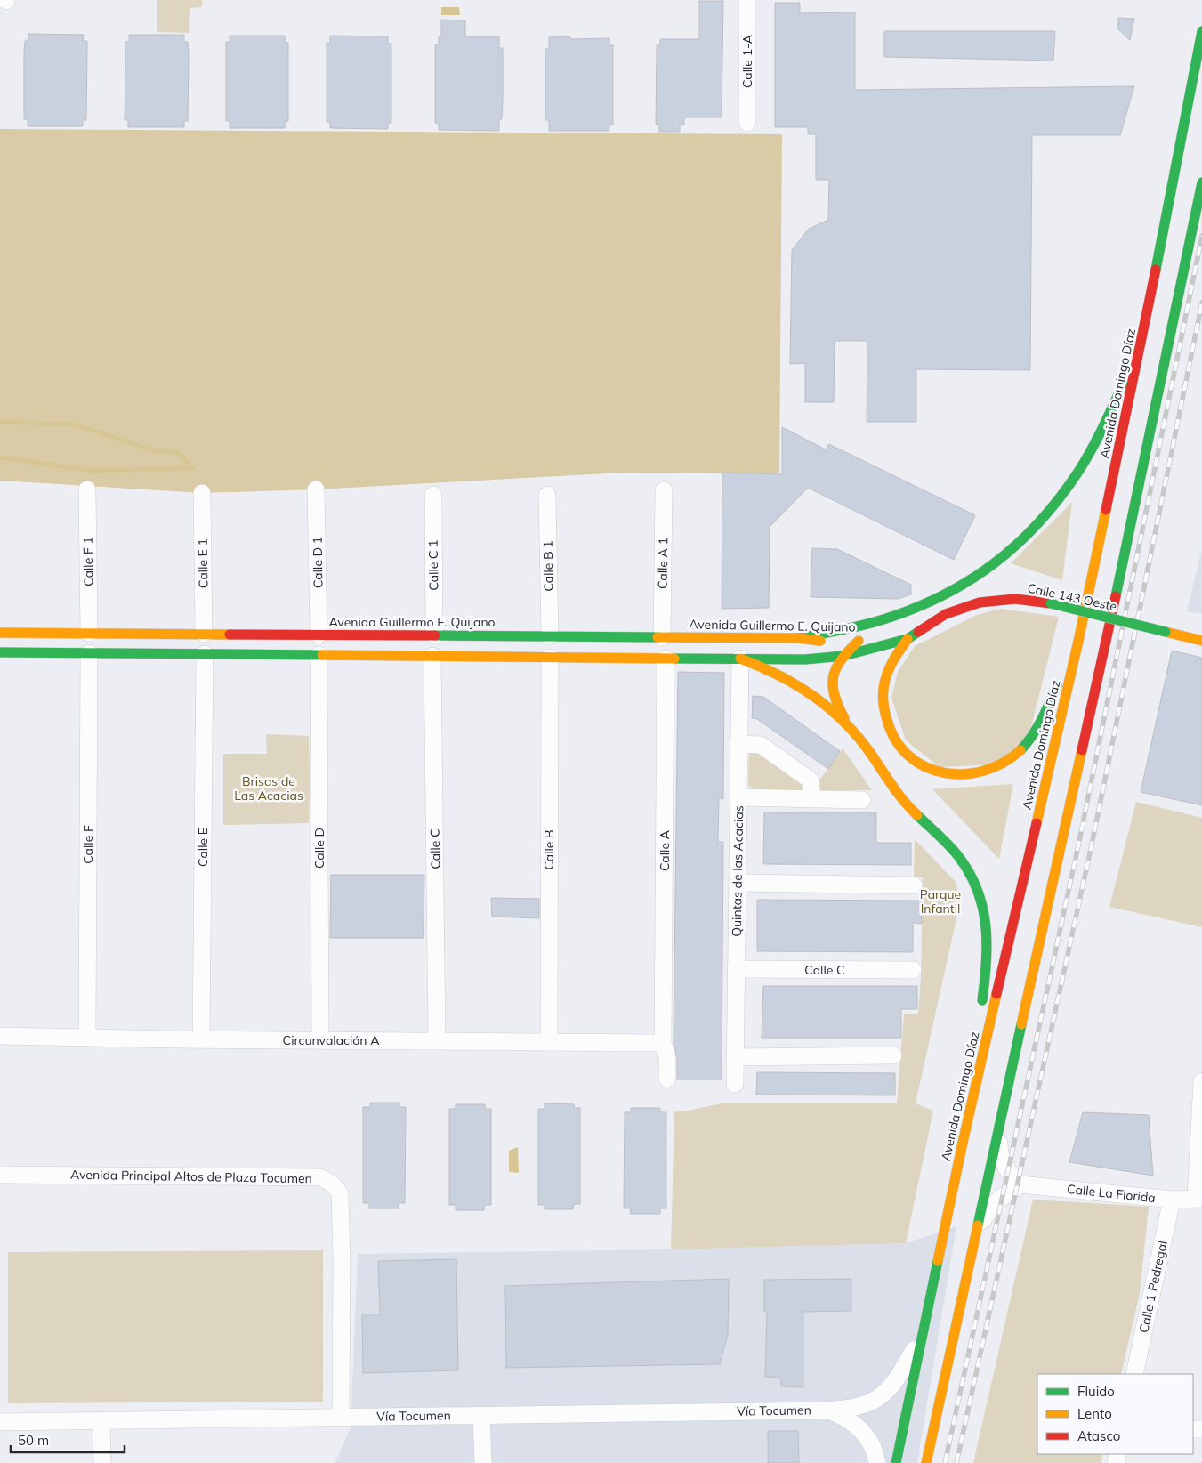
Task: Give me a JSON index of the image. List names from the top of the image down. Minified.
{"streets":{"main road":["Avenida Domingo Díaz","Calle 143 Oeste","Avenida Guillermo E. Quijano"],"street":["Calle 1-A","Calle F 1","Calle D 1","Calle E 1","Calle A 1","Calle C 1","Calle B 1","Calle F","Calle E","Calle D","Calle C","Calle B","Calle A","Quintas de las Acacias","Circunvalación A","Avenida Principal Altos de Plaza Tocumen","Calle La Florida","Calle 1 Pedregal","Vía Tocumen"]},"crossings":[["Avenida Domingo Díaz","Vía Tocumen"],["Calle F 1","Avenida Guillermo E. Quijano"],["Calle D 1","Avenida Guillermo E. Quijano"],["Calle E 1","Avenida Guillermo E. Quijano"],["Calle A 1","Avenida Guillermo E. Quijano"],["Calle C 1","Avenida Guillermo E. Quijano"],["Calle B 1","Avenida Guillermo E. Quijano"],["Calle 143 Oeste","Avenida Guillermo E. Quijano"],["Avenida Guillermo E. Quijano","Calle F"],["Avenida Guillermo E. Quijano","Calle E"],["Avenida Guillermo E. Quijano","Calle D"],["Avenida Guillermo E. Quijano","Calle C"],["Avenida Guillermo E. Quijano","Calle B"],["Avenida Guillermo E. Quijano","Calle A"],["Avenida Guillermo E. Quijano","Quintas de las Acacias"],["Calle F","Circunvalación A"],["Calle E","Circunvalación A"],["Calle D","Circunvalación A"],["Calle C","Quintas de las Acacias"],["Calle C","Circunvalación A"],["Calle B","Circunvalación A"],["Calle A","Circunvalación A"],["Avenida Principal Altos de Plaza Tocumen","Vía Tocumen"],["Calle La Florida","Calle 1 Pedregal"]],"parks":["Brisas de Las Acacias","Parque Infantil"],"legend":["Fluido","Lento","Atasco"],"scale_bar":"50 m"}
